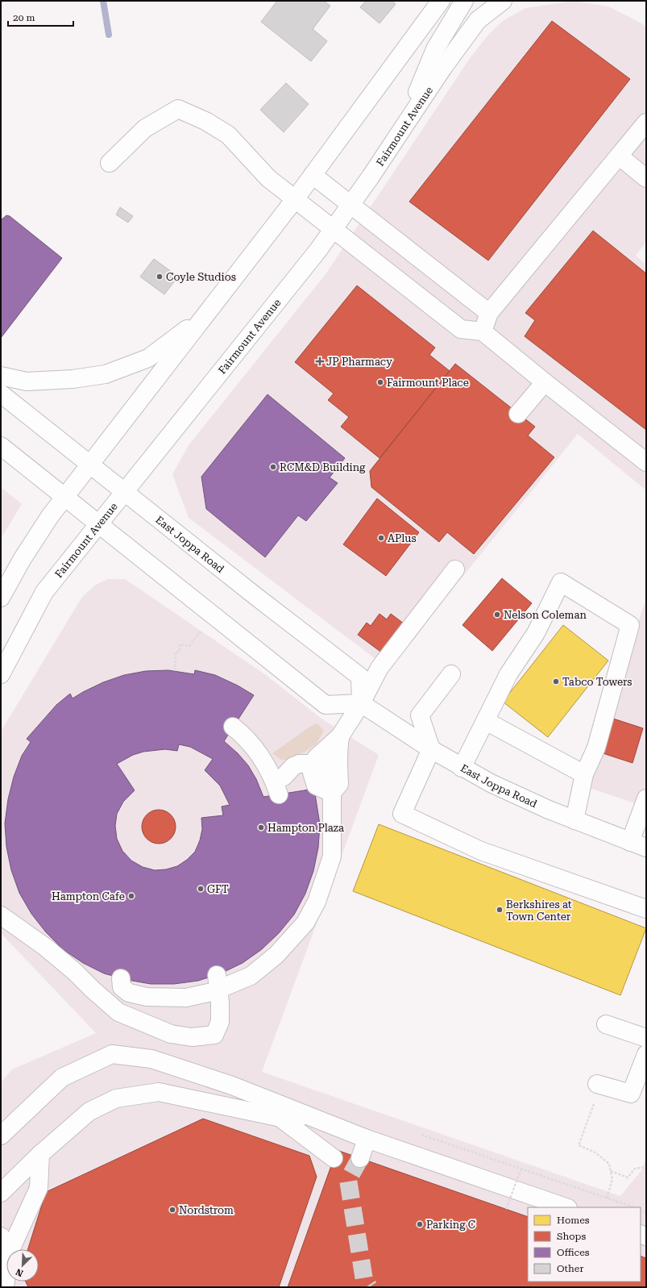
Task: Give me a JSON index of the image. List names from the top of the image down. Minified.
{"streets":{"main road":["Fairmount Avenue","East Joppa Road"]},"crossings":[["Fairmount Avenue","East Joppa Road"]],"places":{"other":["Coyle Studios","Fairmount Place","RCM&D Building","APlus","Nelson Coleman","Tabco Towers","Hampton Plaza","GFT","Hampton Cafe","Berkshires at Town Center","Nordstrom","Parking C"],"health":["JP Pharmacy"]},"legend":["Homes","Shops","Offices","Other"],"scale_bar":"20 m","north":"bottom left"}
